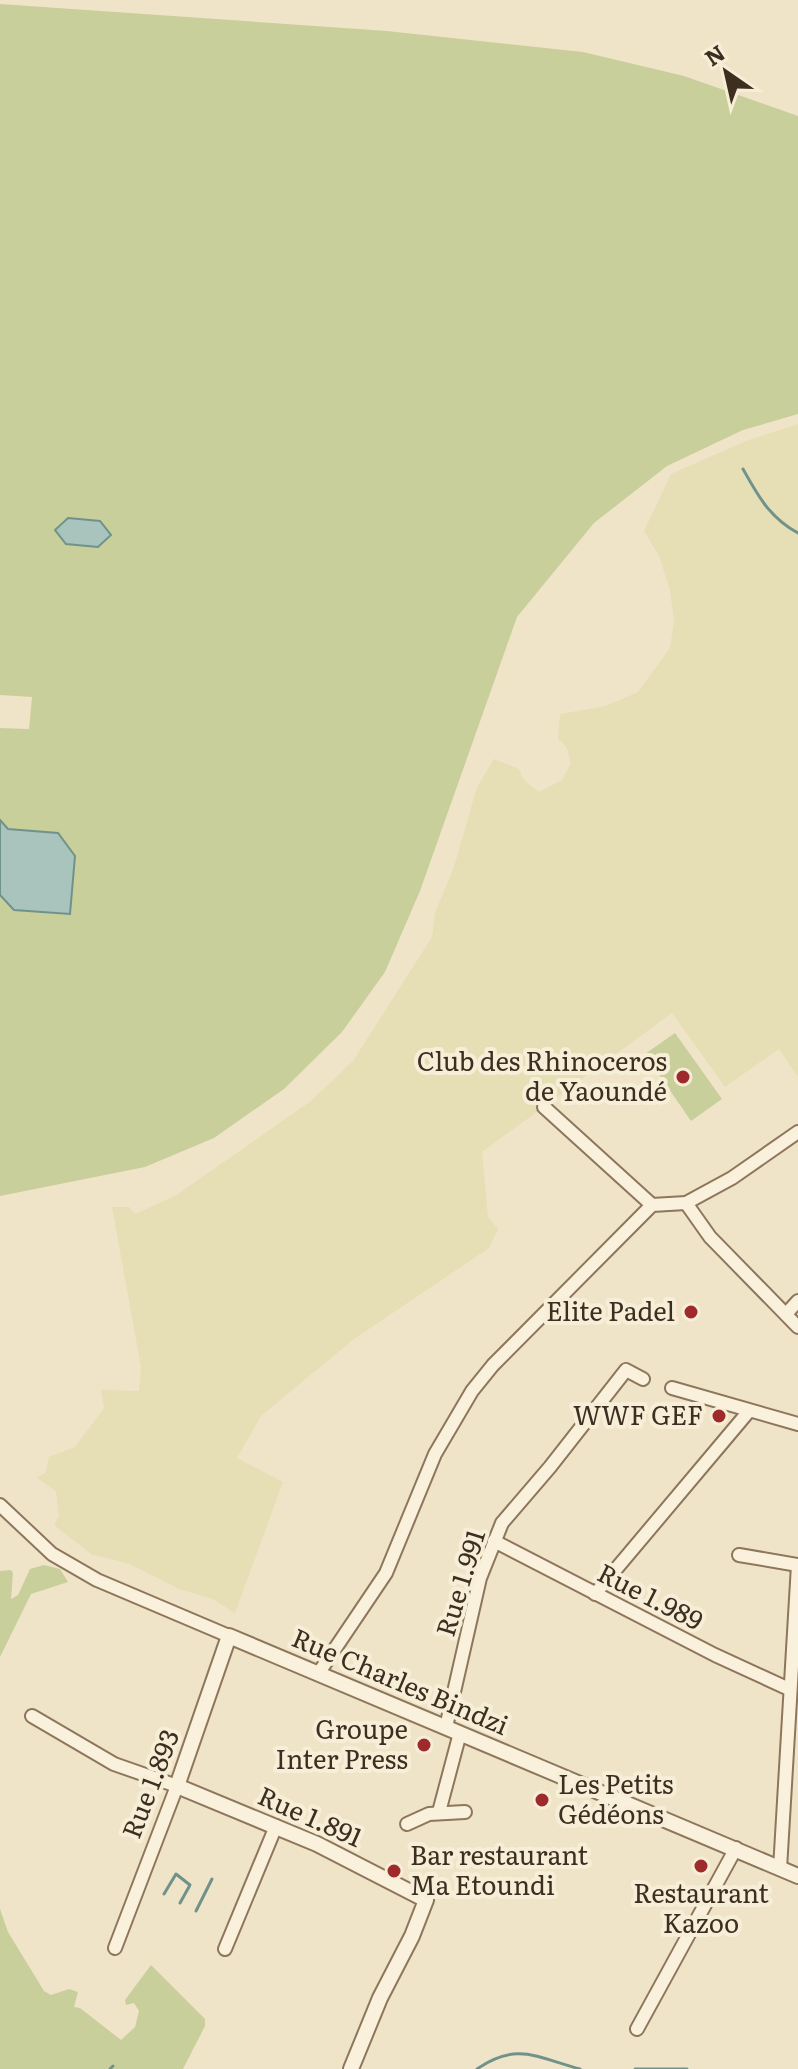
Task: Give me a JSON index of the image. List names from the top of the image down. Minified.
{"streets":{"street":["Rue 1.991","Rue 1.989","Rue Charles Bindzi","Rue 1.893","Rue 1.891"]},"crossings":[["Rue 1.991","Rue 1.989"],["Rue 1.991","Rue Charles Bindzi"],["Rue Charles Bindzi","Rue 1.893"],["Rue 1.893","Rue 1.891"]],"places":["Club des Rhinoceros de Yaoundé","Elite Padel","WWF GEF","Groupe Inter Press","Les Petits Gédéons","Restaurant Kazoo","Bar restaurant Ma Etoundi"],"north":"top left"}
